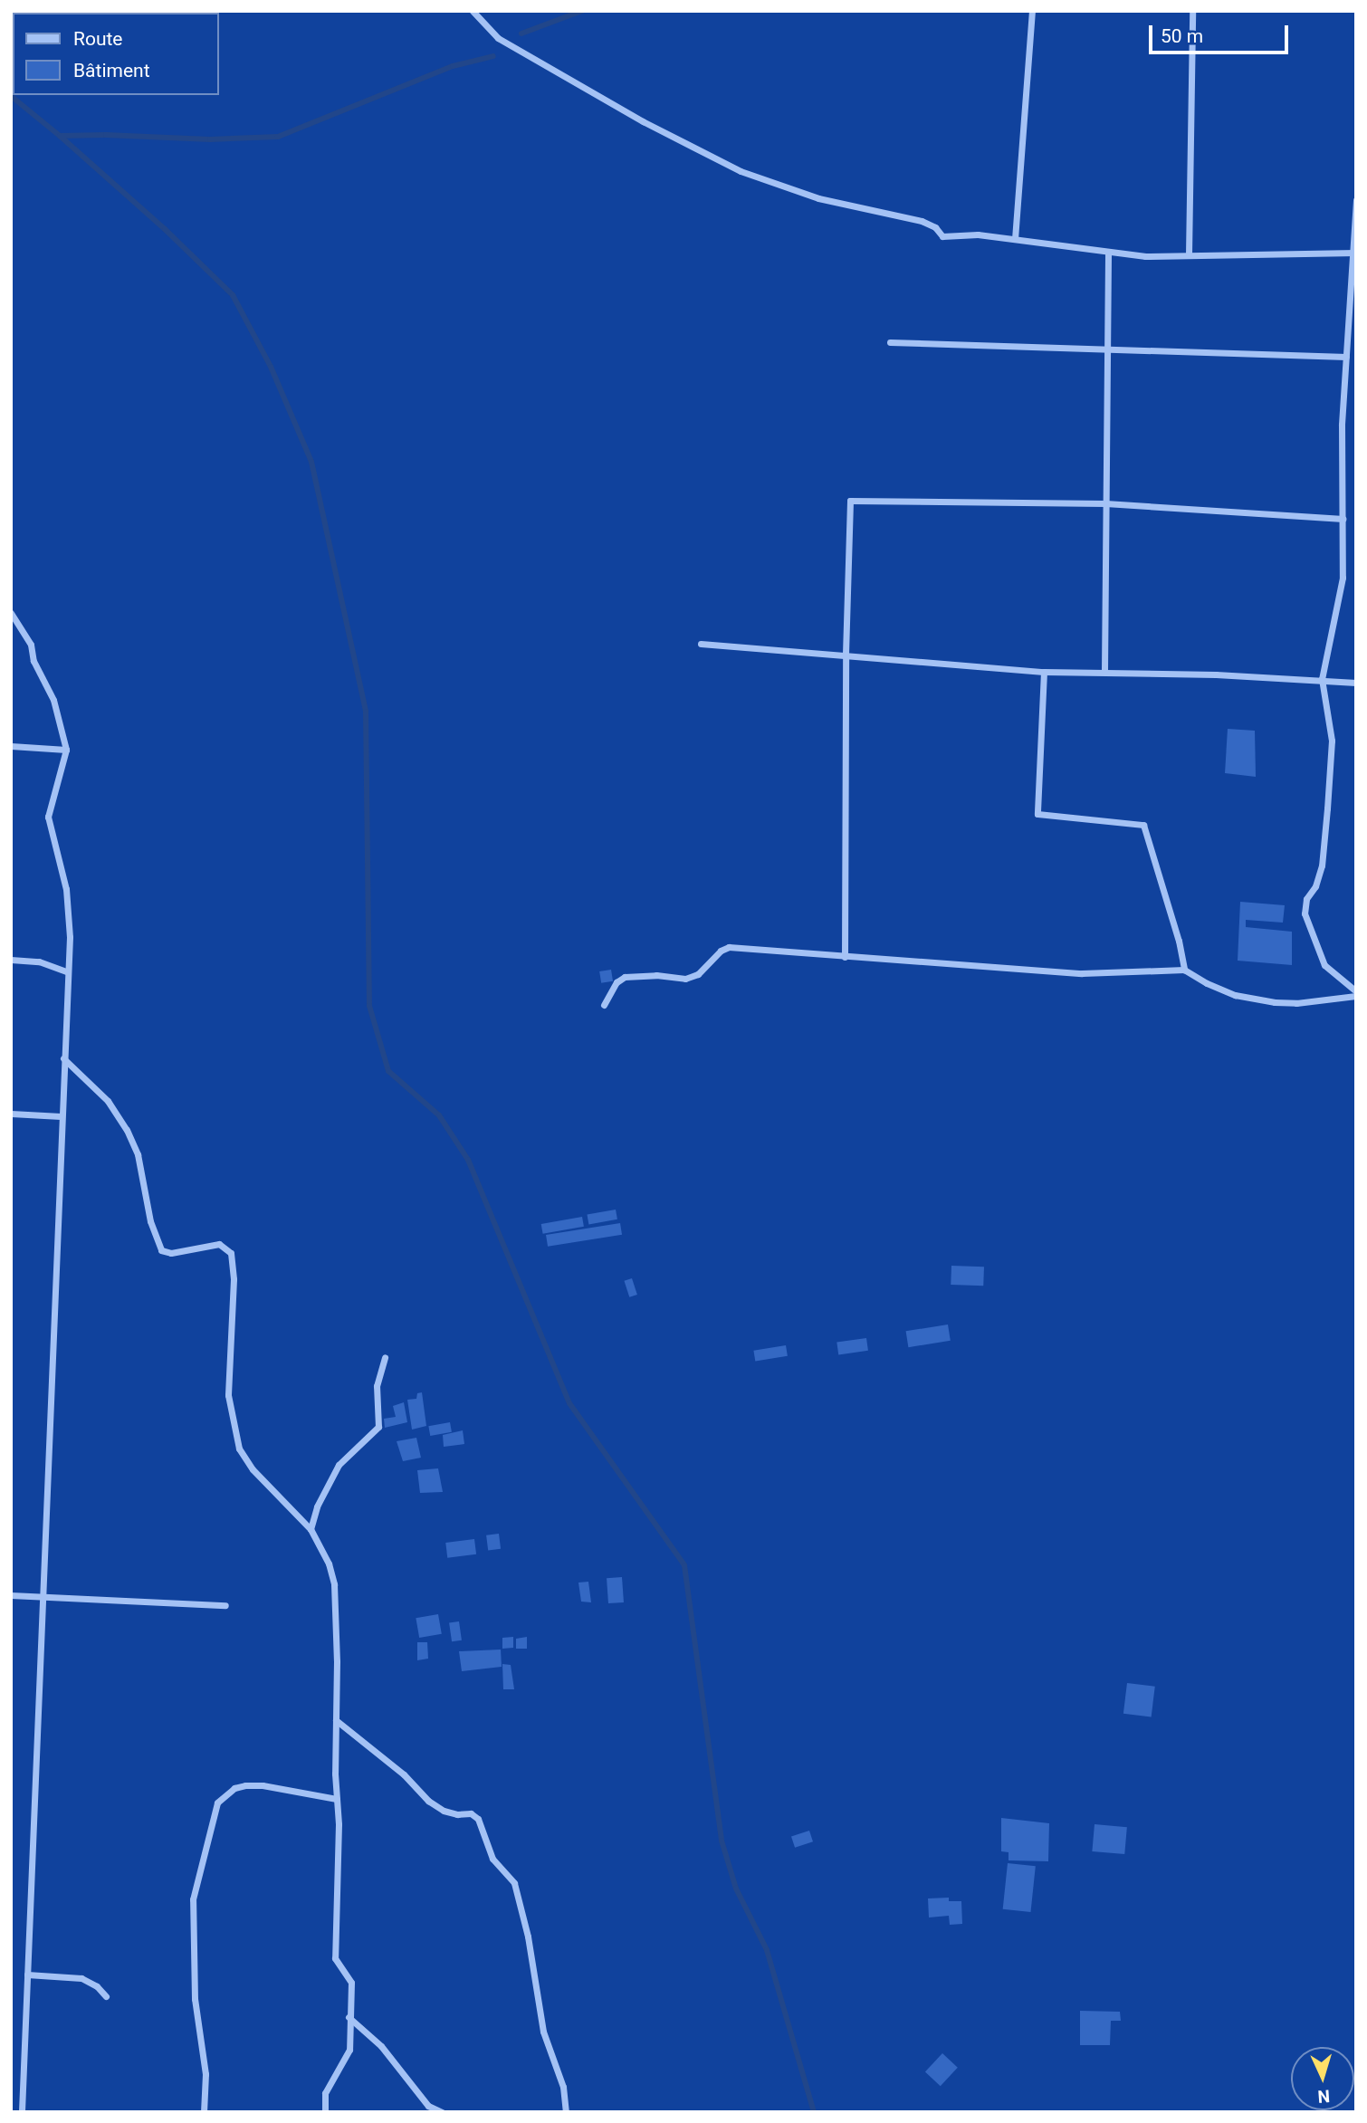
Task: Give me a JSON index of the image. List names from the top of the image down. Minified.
{"legend":["Route","Bâtiment"],"scale_bar":"50 m","north":"bottom"}
